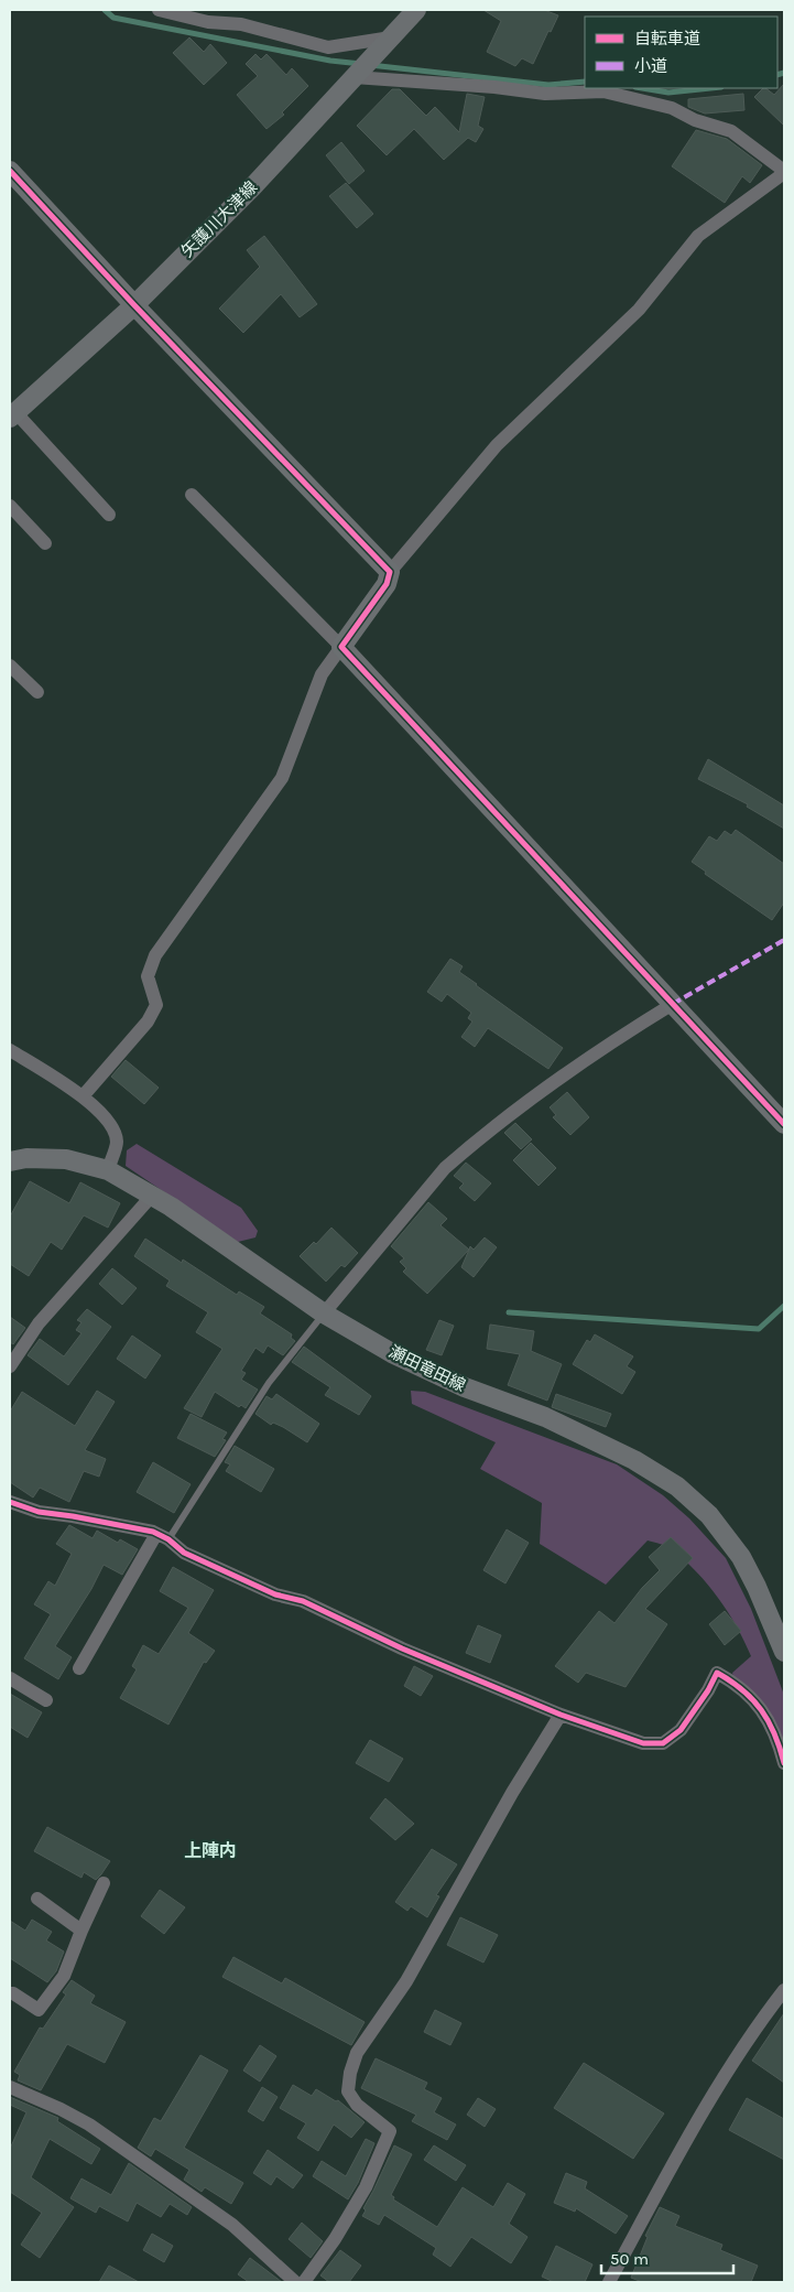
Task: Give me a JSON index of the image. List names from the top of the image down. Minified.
{"streets":{"main road":["矢護川大津線","瀬田竜田線"]},"districts":["上陣内"],"legend":["自転車道","小道"],"scale_bar":"50 m"}
